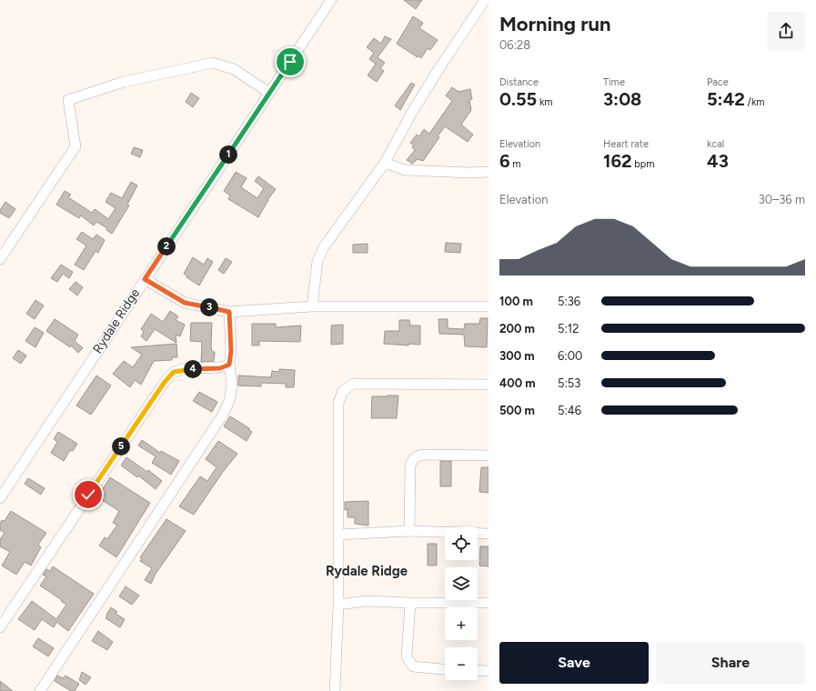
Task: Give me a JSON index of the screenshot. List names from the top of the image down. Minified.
{"streets":{"street":["Rydale Ridge"]},"districts":["Rydale Ridge"],"page":{"heading":["Morning run","06:28"],"stats":[["Distance","0.55 km"],["Time","3:08"],["Pace","5:42 /km"],["Elevation","6 m"],["Heart rate","162 bpm"],["kcal","43"]],"pins":["1","2","3","4","5"],"chart":["Elevation","30–36 m"],"list":[{"name":"100 m","note":"5:36"},{"name":"200 m","note":"5:12"},{"name":"300 m","note":"6:00"},{"name":"400 m","note":"5:53"},{"name":"500 m","note":"5:46"}],"map_buttons":["+","−"],"buttons":["Save","Share"]}}
